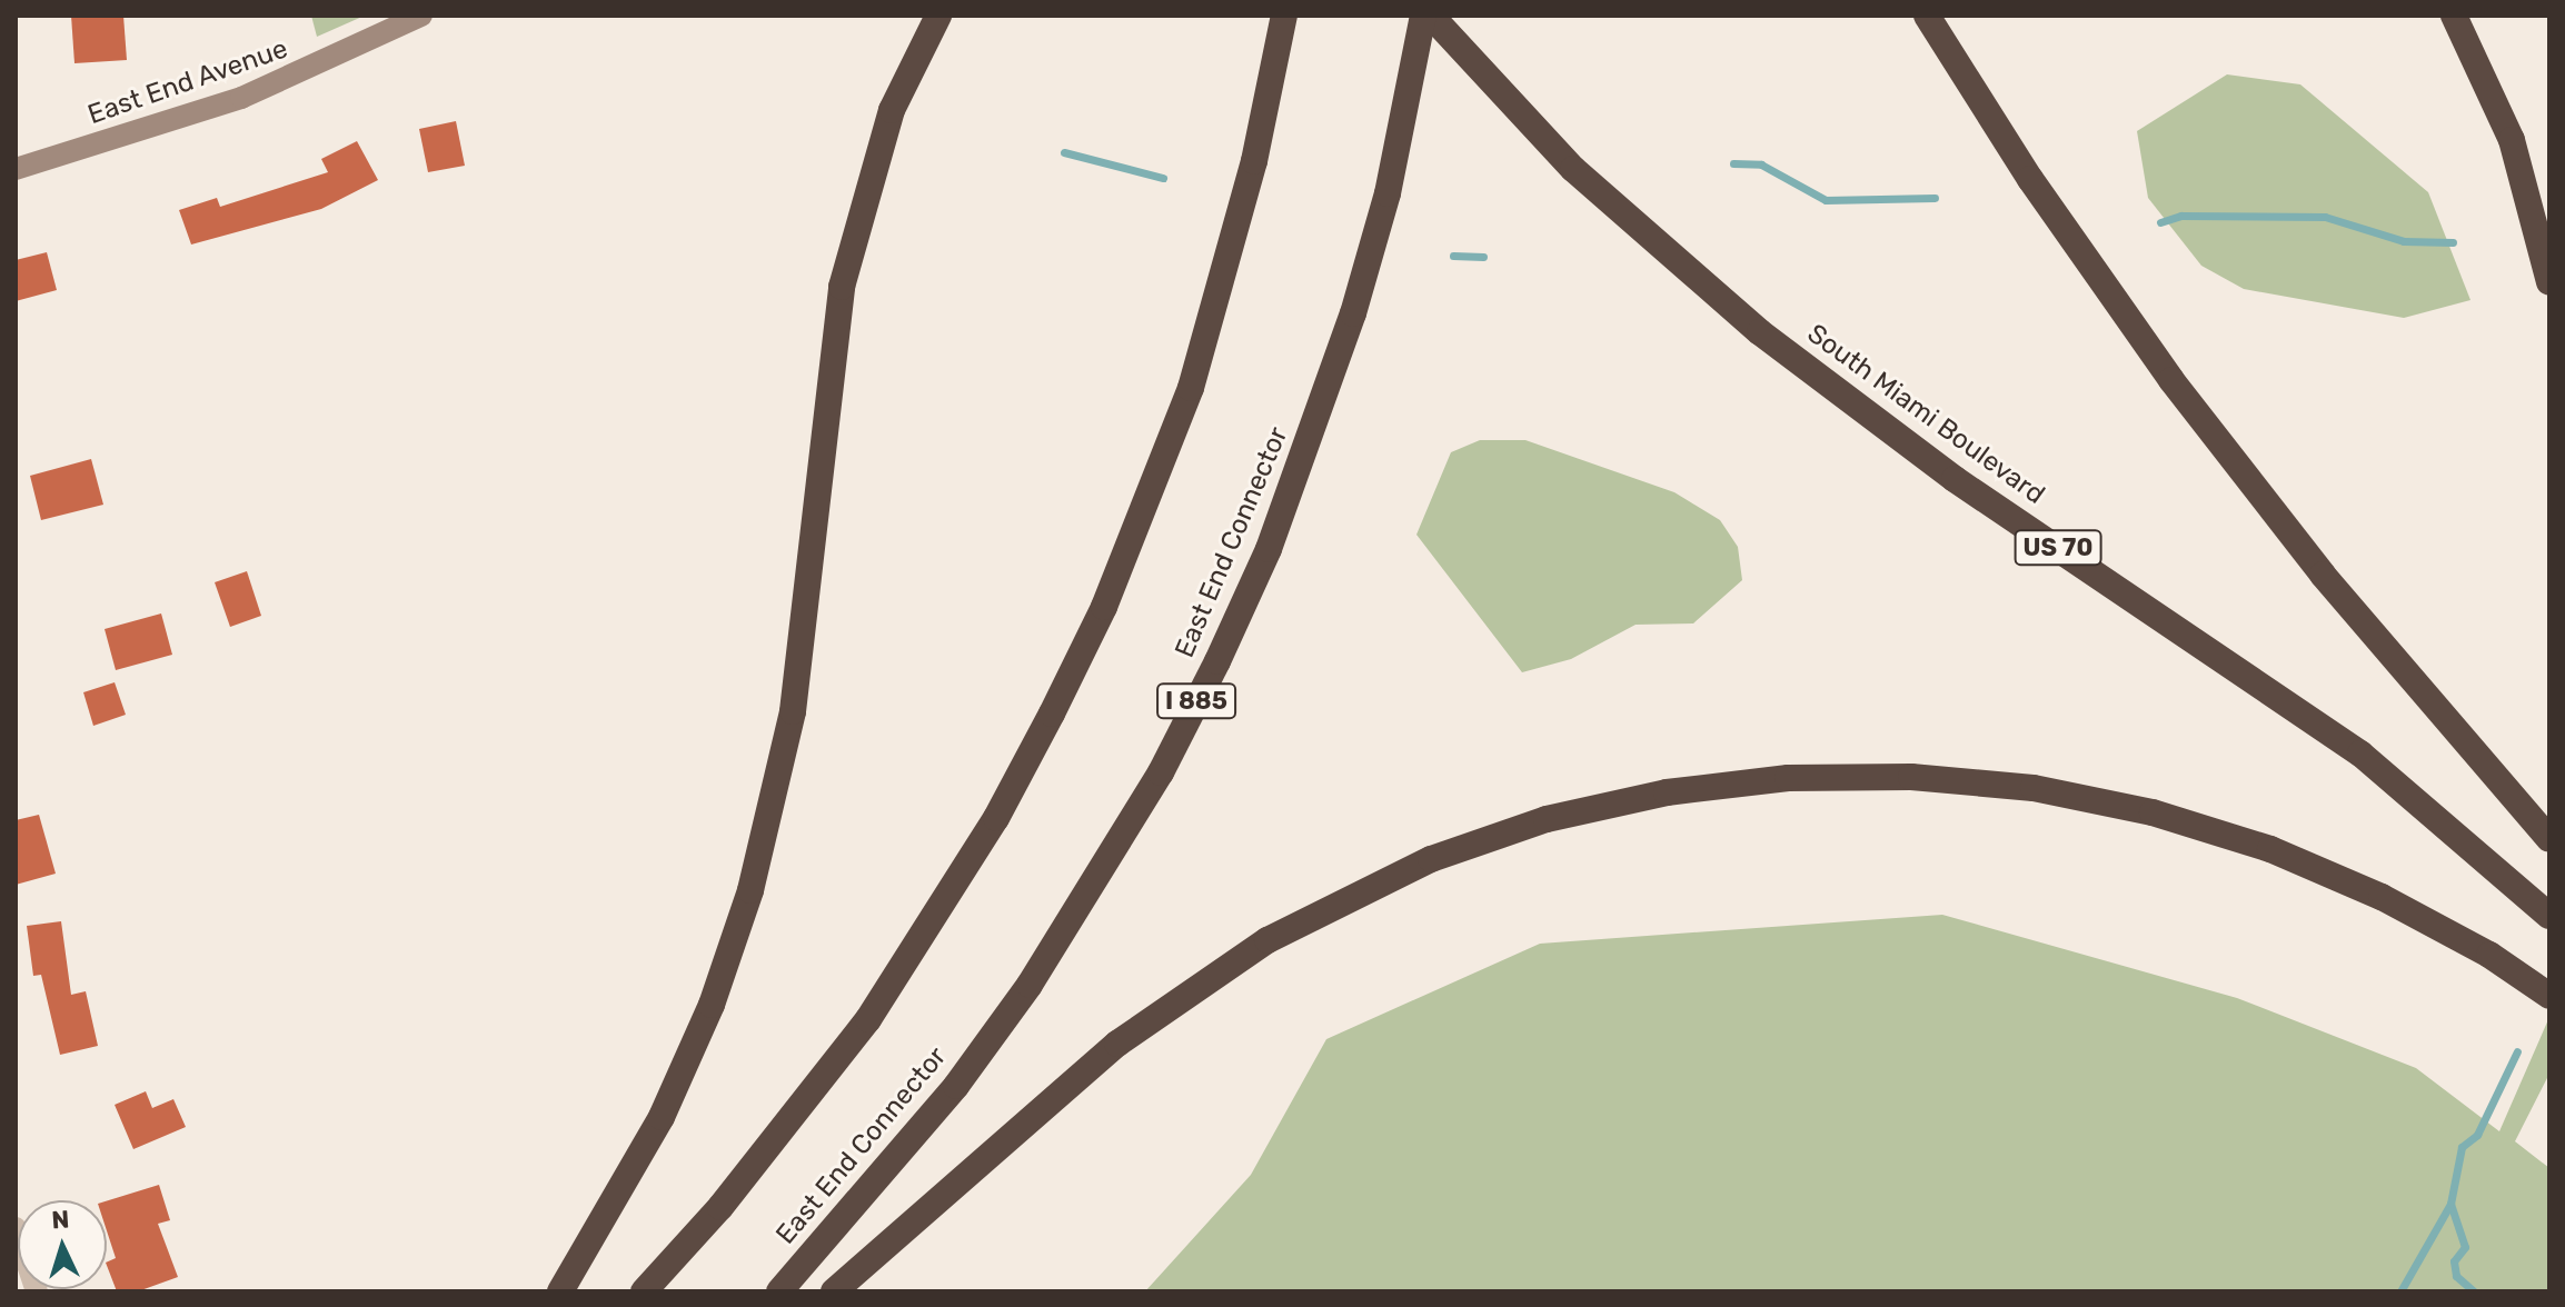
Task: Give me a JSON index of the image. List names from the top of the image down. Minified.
{"streets":{"highway":["South Miami Boulevard","East End Connector","US 70","I 885"],"street":["East End Avenue"]},"north":"top"}
